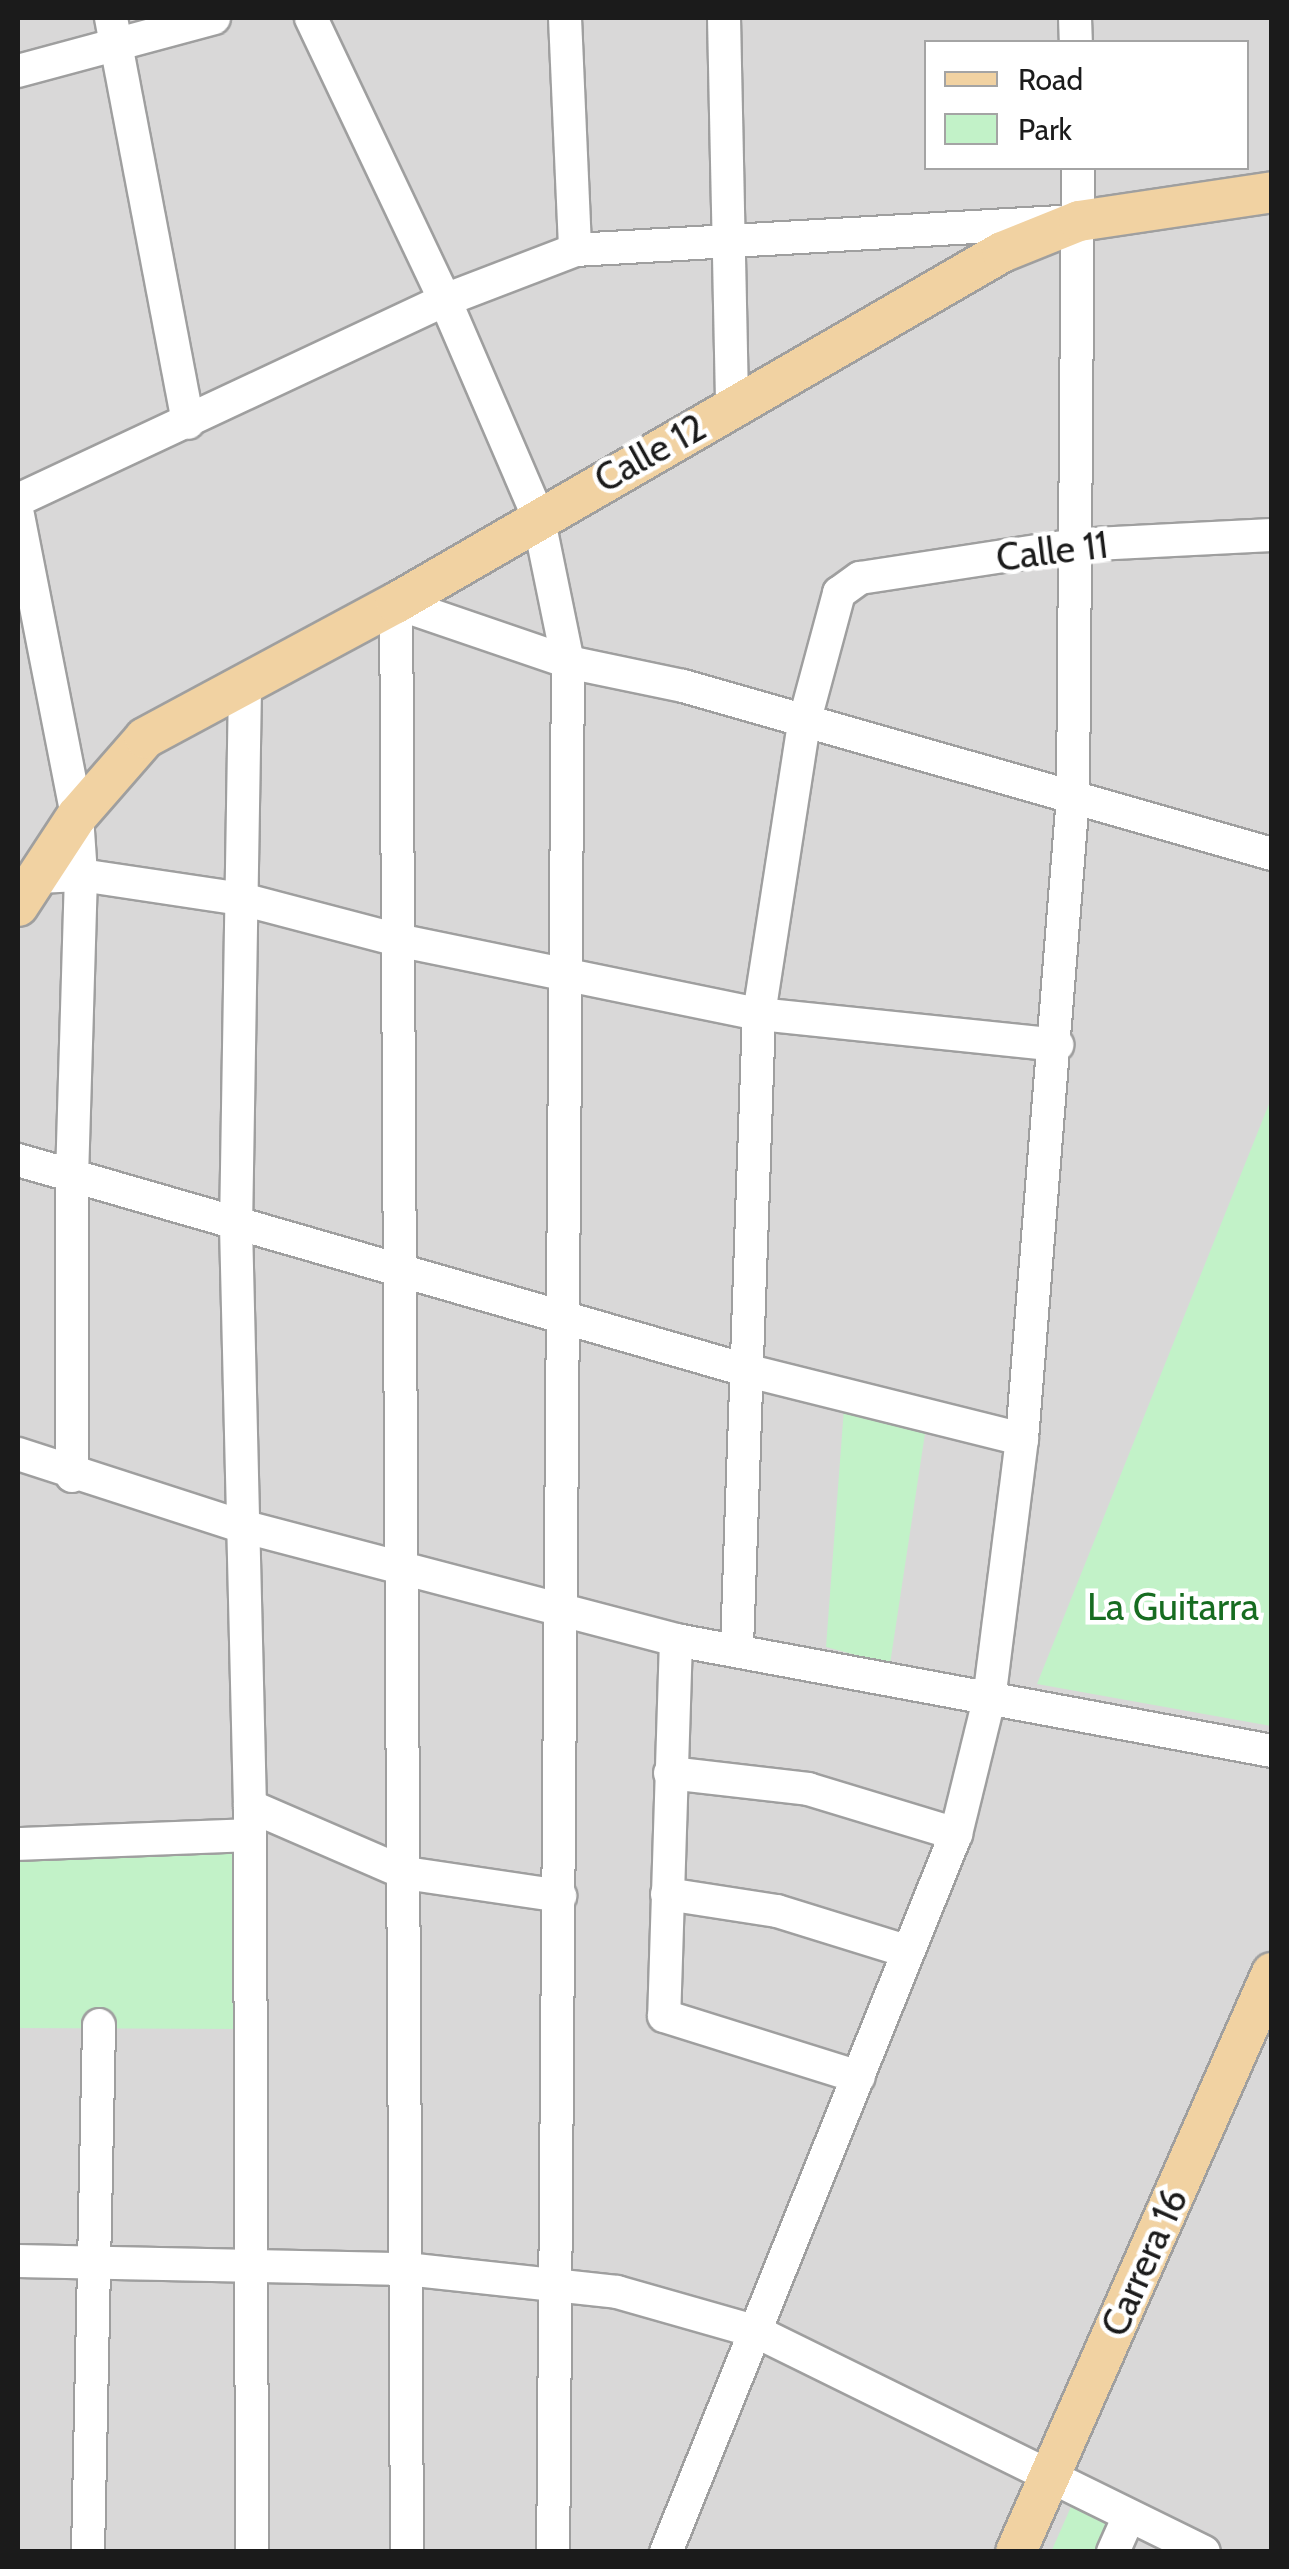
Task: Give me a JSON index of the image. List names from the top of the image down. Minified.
{"streets":{"main road":["Calle 12","Carrera 16"],"street":["Calle 11"]},"parks":["La Guitarra"],"legend":["Road","Park"]}
